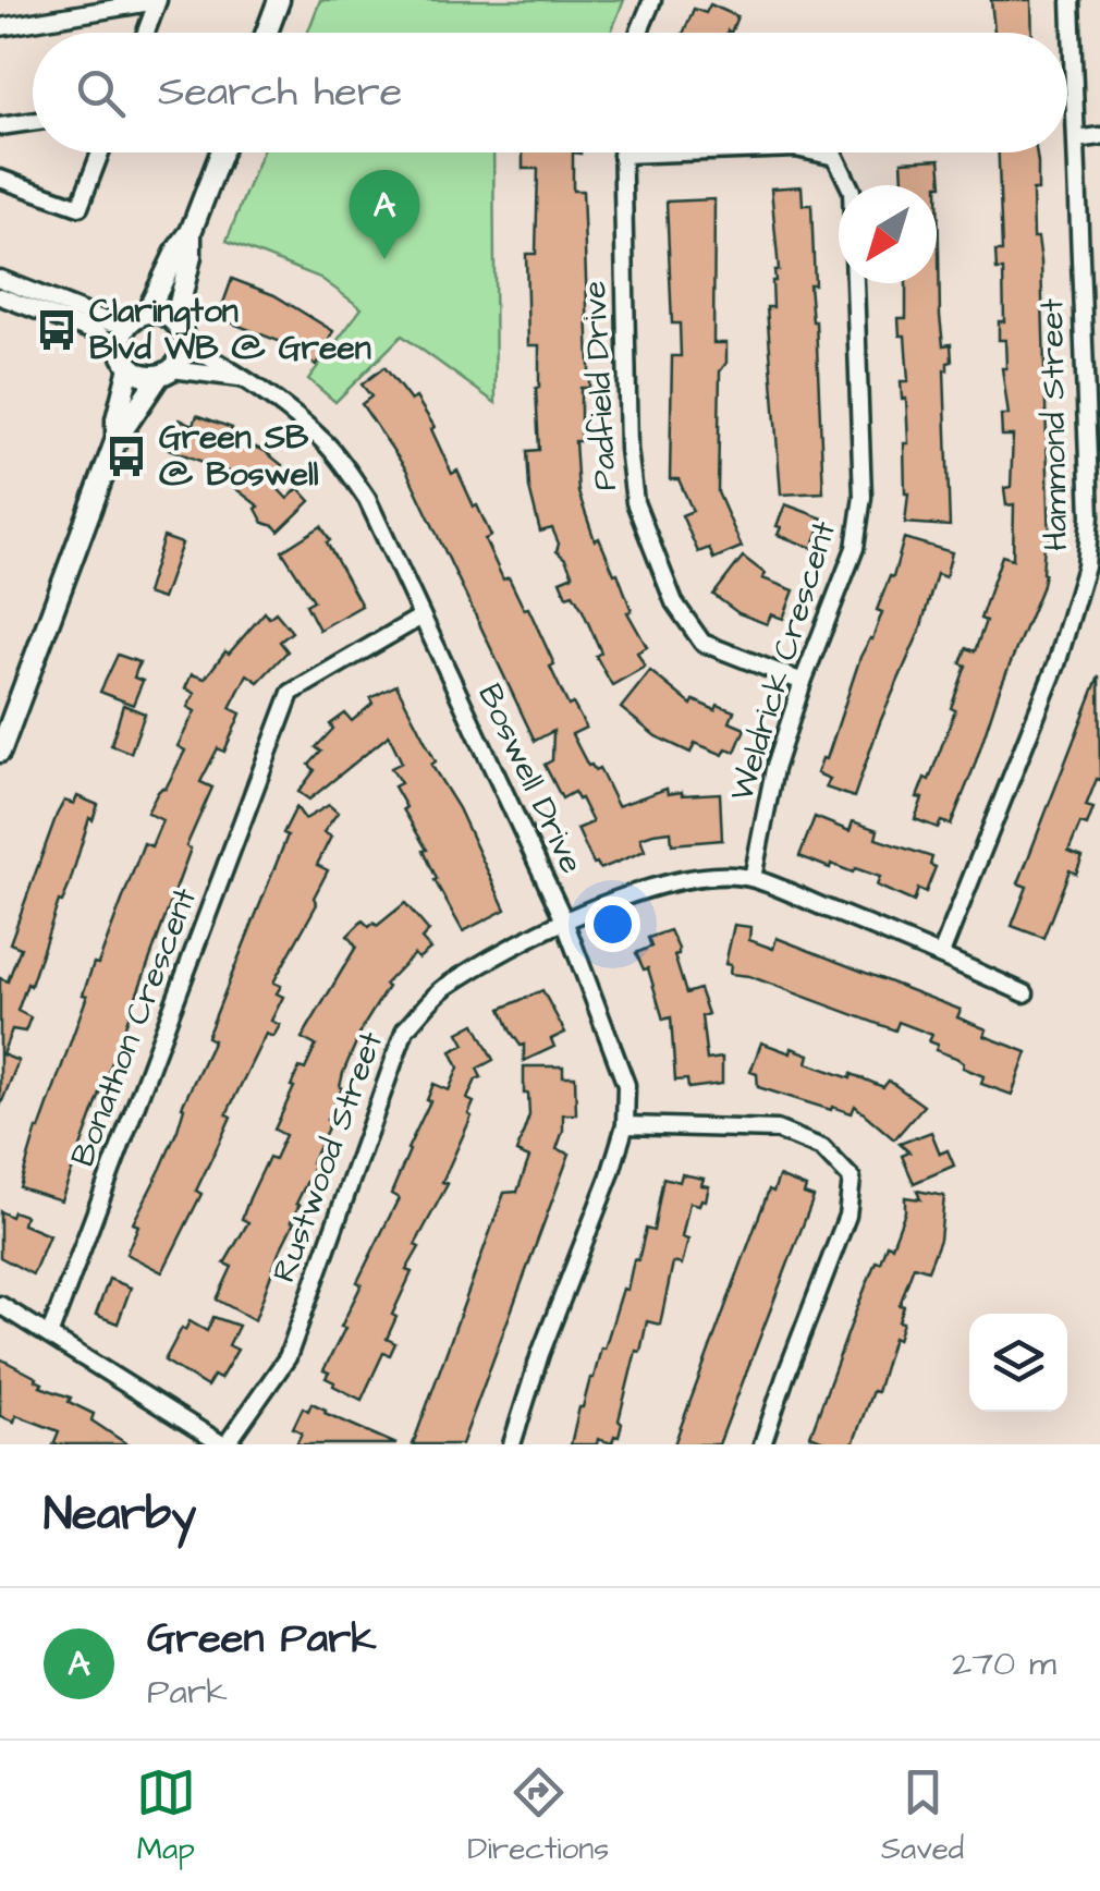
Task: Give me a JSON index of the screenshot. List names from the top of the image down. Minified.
{"streets":{"street":["Padfield Drive","Hammond Street","Weldrick Crescent","Boswell Drive","Bonathon Crescent","Rustwood Street"]},"crossings":[["Padfield Drive","Weldrick Crescent"],["Hammond Street","Rustwood Street"],["Weldrick Crescent","Rustwood Street"],["Boswell Drive","Bonathon Crescent"],["Boswell Drive","Rustwood Street"]],"places":{"bus stop":["Clarington Blvd WB @ Green","Green SB @ Boswell"]},"north":"bottom left","page":{"search":"Search here","pins":"A","heading":"Nearby","list":[{"mark":"A","name":"Green Park","note":"Park","value":"270 m"}],"nav":["Map","Directions","Saved"]}}
